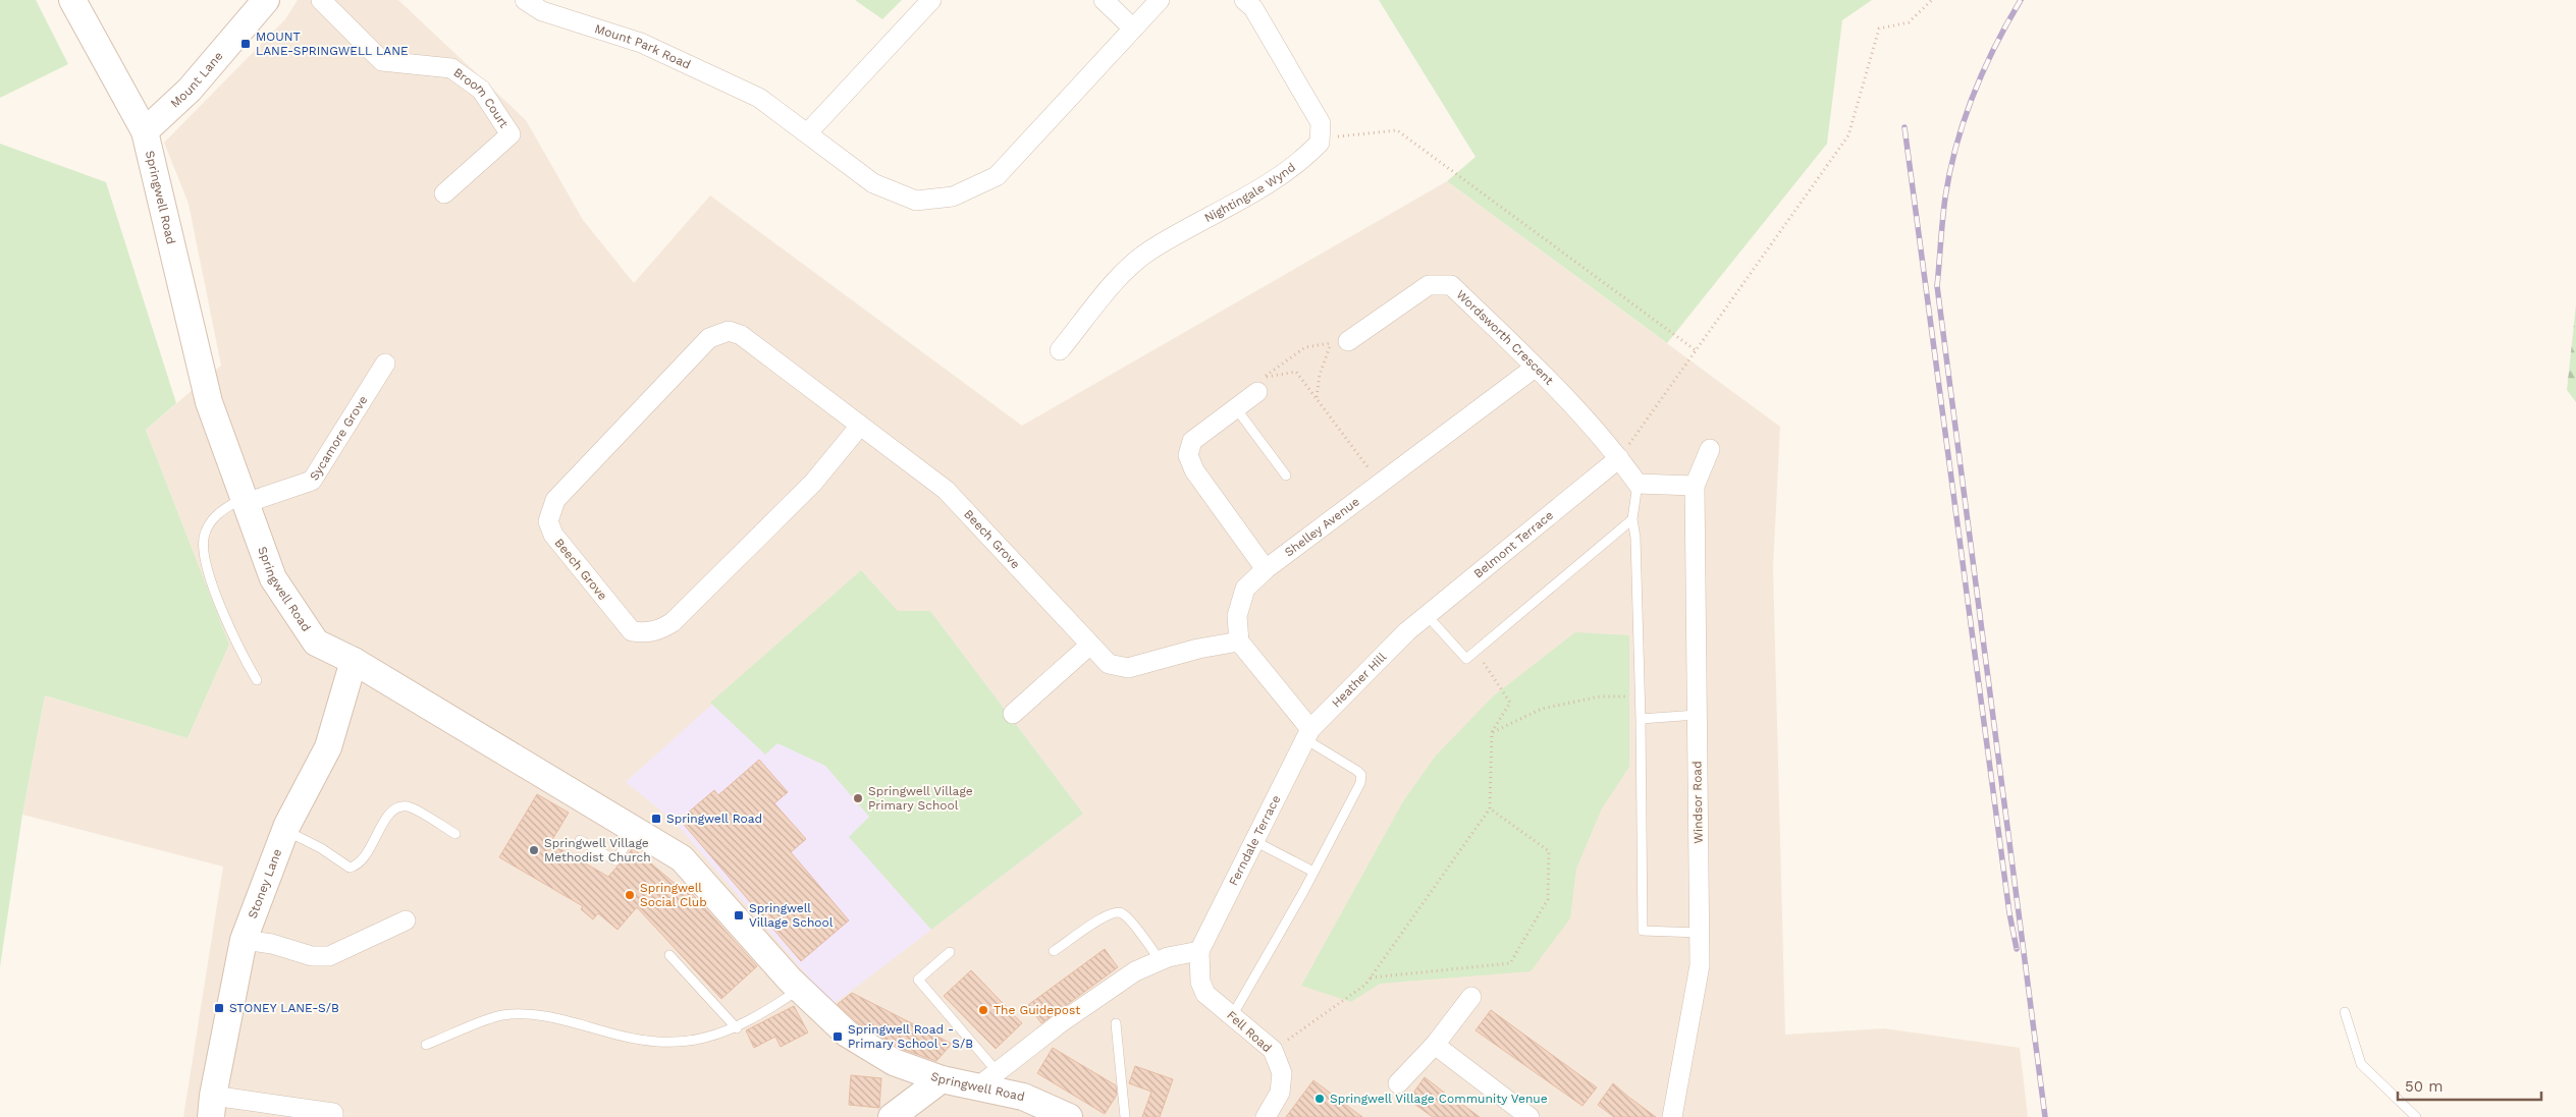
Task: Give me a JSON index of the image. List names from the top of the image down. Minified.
{"streets":{"main road":["Mount Lane","Springwell Road","Stoney Lane"],"street":["Mount Park Road","Broom Court","Nightingale Wynd","Wordsworth Crescent","Sycamore Grove","Shelley Avenue","Beech Grove","Belmont Terrace","Heather Hill","Windsor Road","Ferndale Terrace","Fell Road"]},"crossings":[["Mount Lane","Springwell Road"],["Springwell Road","Sycamore Grove"],["Springwell Road","Stoney Lane"],["Wordsworth Crescent","Shelley Avenue"],["Wordsworth Crescent","Belmont Terrace"],["Shelley Avenue","Beech Grove"],["Belmont Terrace","Heather Hill"],["Heather Hill","Ferndale Terrace"],["Ferndale Terrace","Fell Road"]],"places":{"transit":["MOUNT LANE-SPRINGWELL LANE","Springwell Road","Springwell Village School","STONEY LANE-S/B","Springwell Road - Primary School - S/B"],"other":["Springwell Village Primary School","Springwell Village Methodist Church","Springwell Social Club","The Guidepost","Springwell Village Community Venue"]},"scale_bar":"50 m"}
